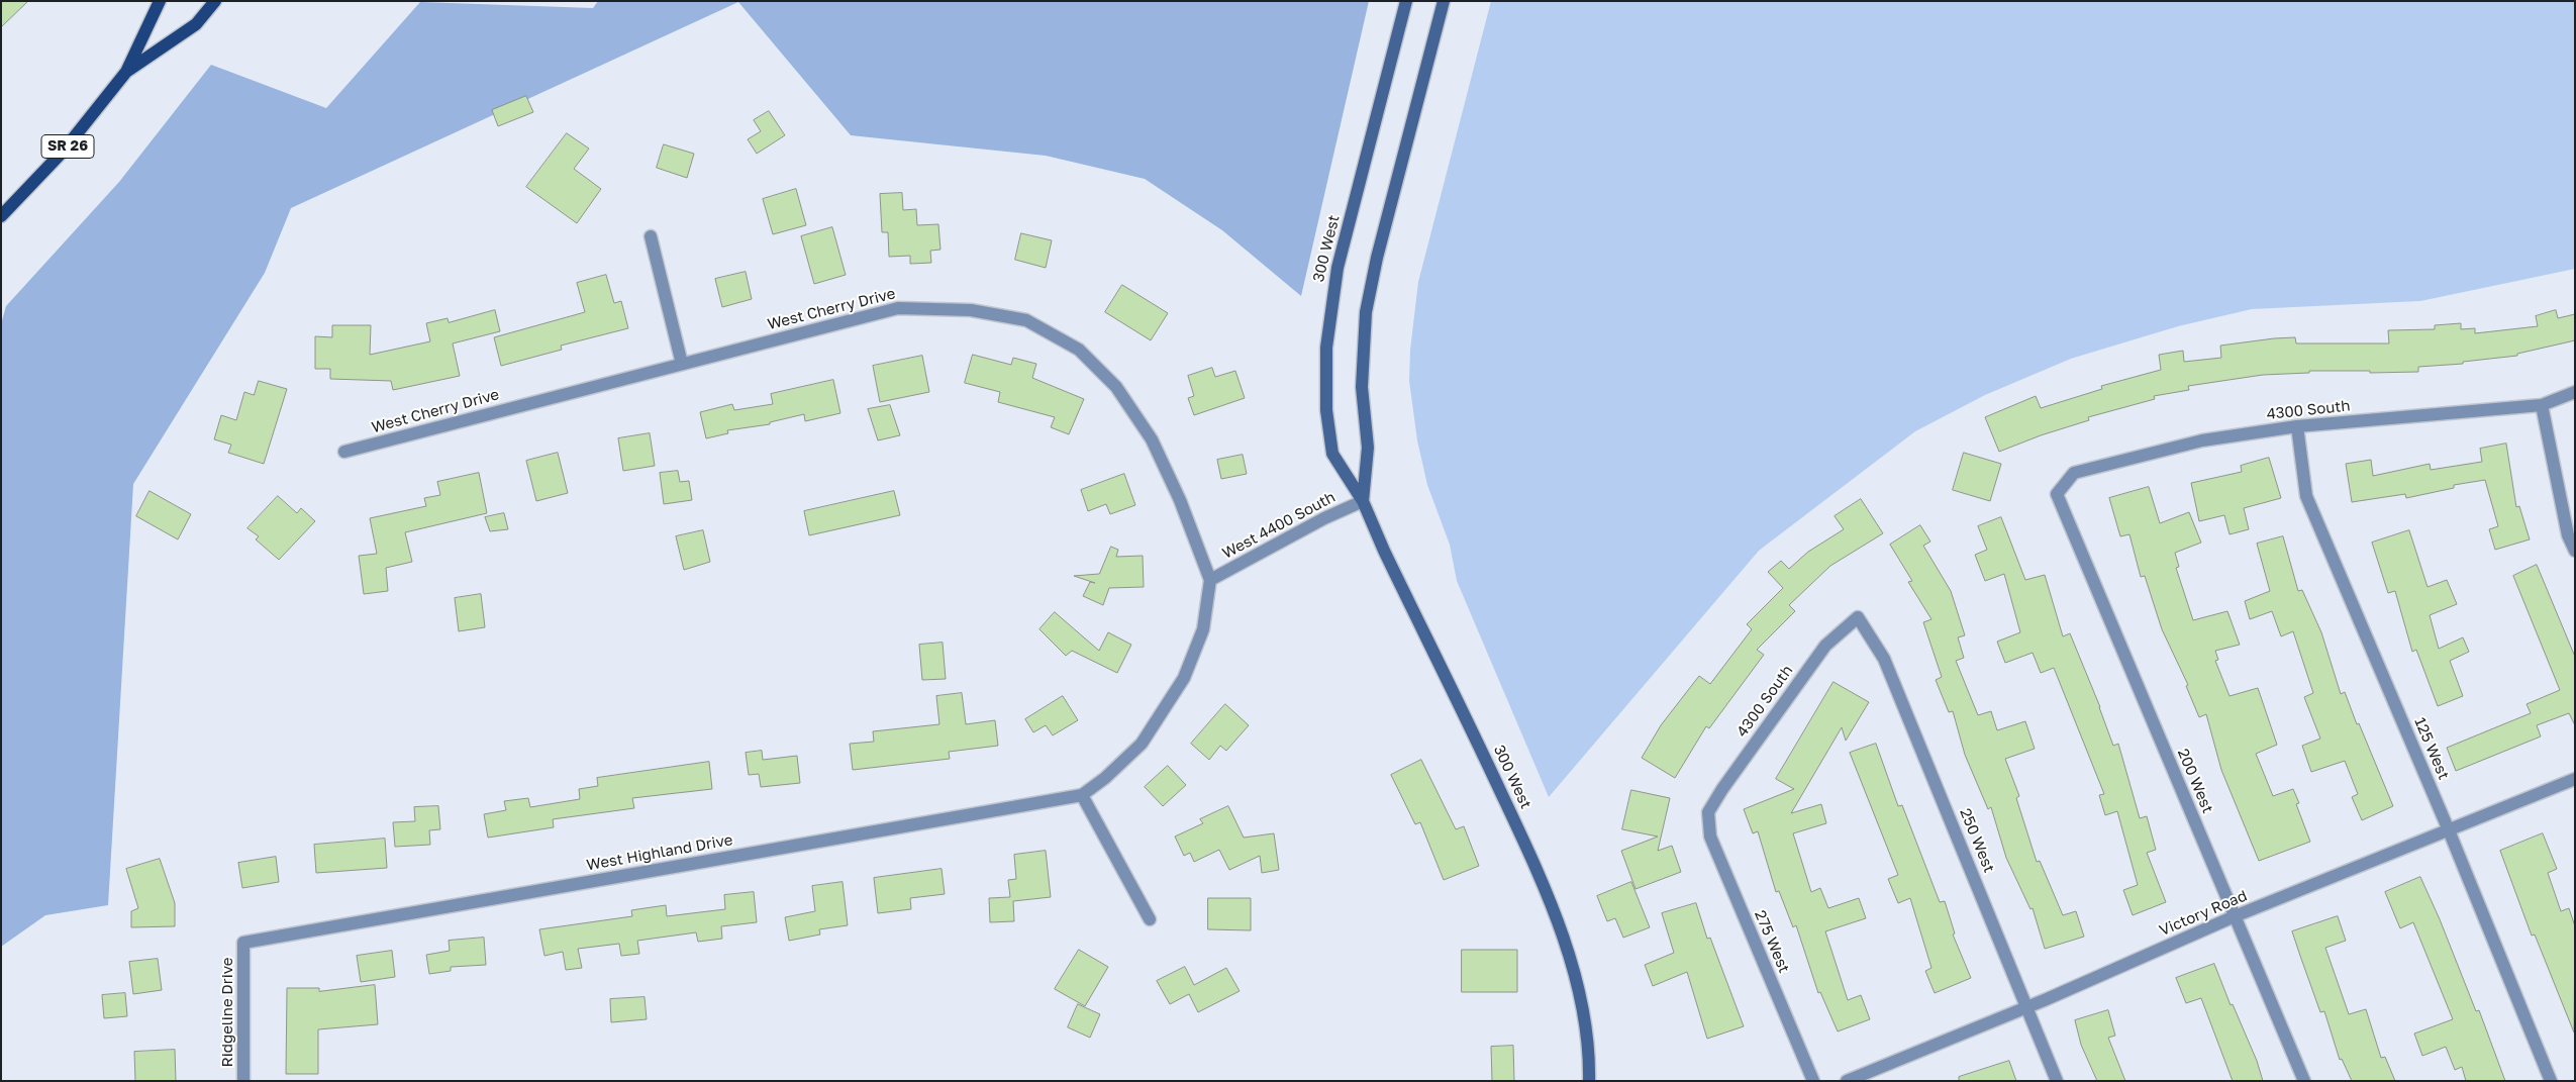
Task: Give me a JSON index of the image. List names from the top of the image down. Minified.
{"streets":{"main road":["SR 26","300 West"],"street":["West Cherry Drive","4300 South","West 4400 South","125 West","200 West","250 West","West Highland Drive","Victory Road","275 West","Ridgeline Drive"]},"crossings":[["300 West","West 4400 South"],["West Cherry Drive","West 4400 South"],["West Cherry Drive","West Highland Drive"],["4300 South","125 West"],["4300 South","200 West"],["4300 South","250 West"],["4300 South","275 West"],["West 4400 South","West Highland Drive"],["125 West","Victory Road"],["200 West","Victory Road"],["250 West","Victory Road"],["West Highland Drive","Ridgeline Drive"]]}
